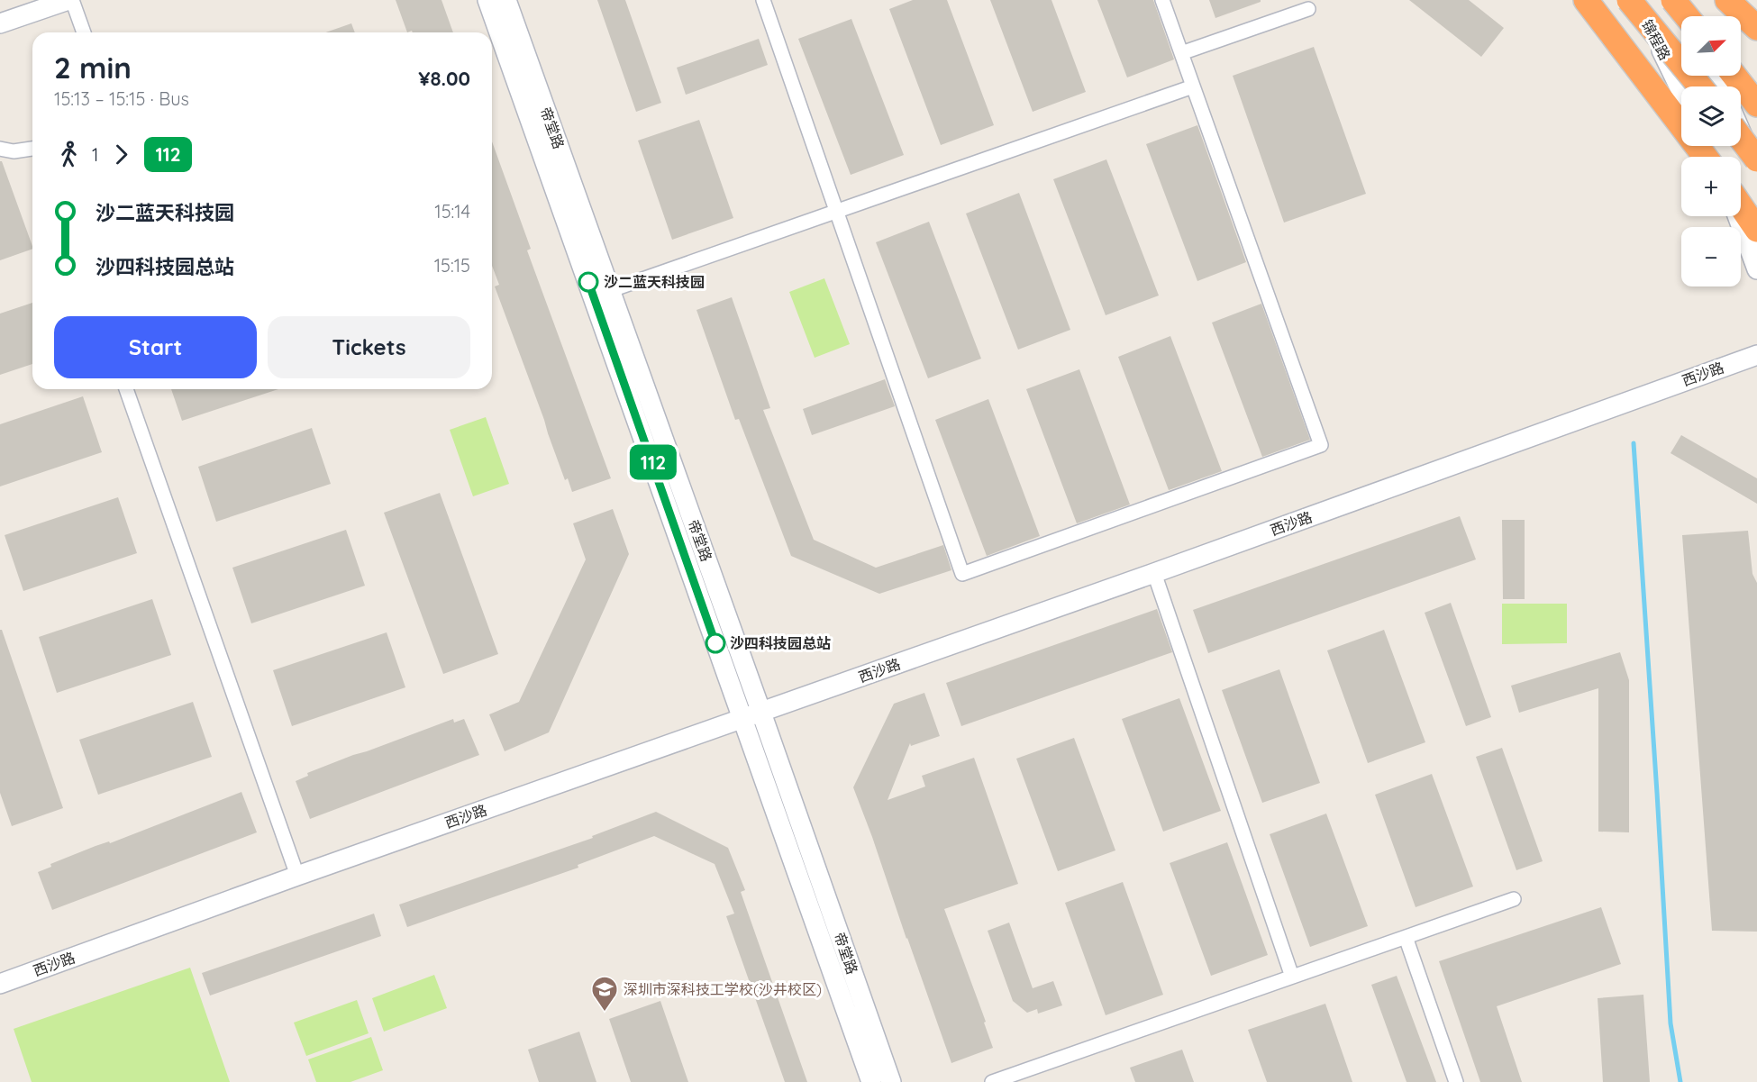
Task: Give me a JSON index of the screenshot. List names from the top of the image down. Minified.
{"streets":{"street":["锦程路","帝堂路","西沙路"]},"crossings":[["帝堂路","西沙路"]],"places":{"other":["沙二蓝天科技园","沙四科技园总站"],"school or university":["深圳市深科技工学校(沙井校区)"]},"lines":["bus line 112"],"north":"top right","page":{"on_map":"112","map_buttons":["+","−"],"heading":["2 min","15:13 – 15:15 · Bus","¥8.00"],"legs":["1","112"],"list":[{"name":"沙二蓝天科技园","value":"15:14"},{"name":"沙四科技园总站","value":"15:15"}],"buttons":["Start","Tickets"]}}
